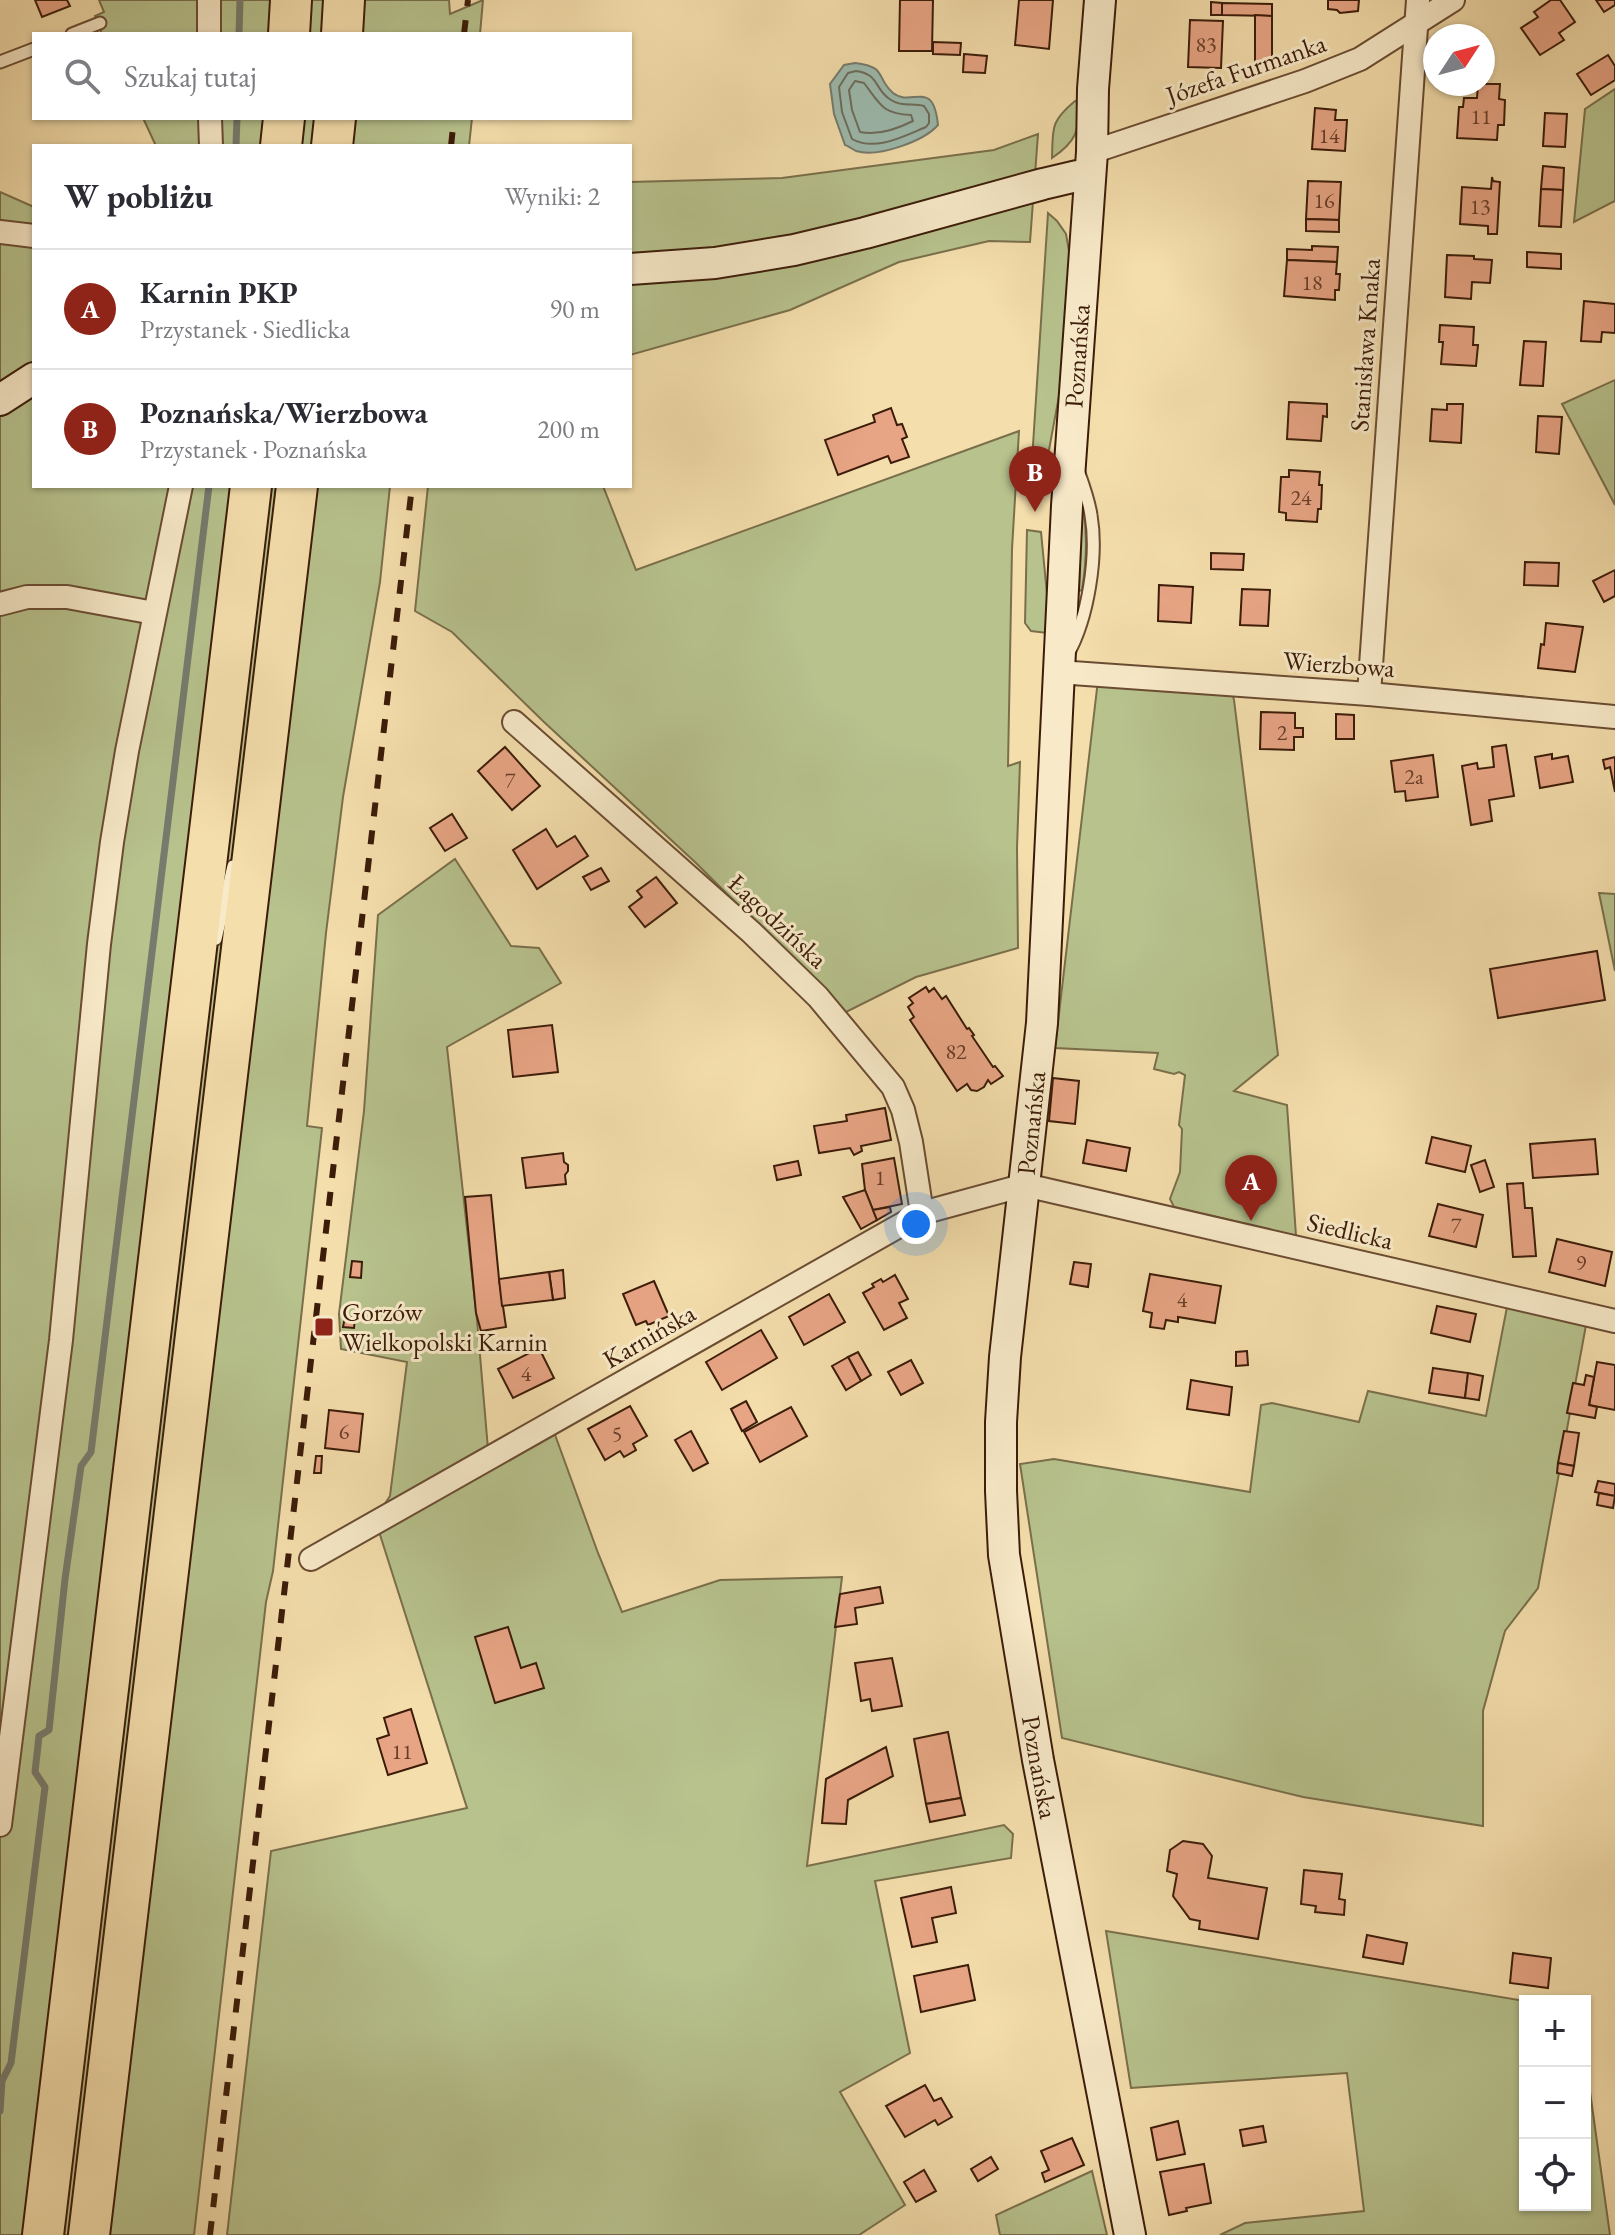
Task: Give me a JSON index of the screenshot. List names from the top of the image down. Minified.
{"streets":{"main road":["Poznańska"],"street":["Józefa Furmanka","Stanisława Knaka","Wierzbowa","Łagodzińska","Siedlicka","Karnińska"]},"crossings":[["Józefa Furmanka","Stanisława Knaka"],["Józefa Furmanka","Poznańska"],["Stanisława Knaka","Wierzbowa"],["Poznańska","Wierzbowa"],["Poznańska","Siedlicka"],["Poznańska","Karnińska"],["Łagodzińska","Karnińska"],["Siedlicka","Karnińska"]],"places":{"transit":["Gorzów Wielkopolski Karnin"]},"house_numbers":["83","11","14","16","13","18","24","2","2a","7","82","1","7","9","4","4","6","5","11"],"north":"top right","page":{"search":"Szukaj tutaj","heading":["W pobliżu","Wyniki: 2"],"list":[{"mark":"A","name":"Karnin PKP","note":"Przystanek · Siedlicka","value":"90 m"},{"mark":"B","name":"Poznańska/Wierzbowa","note":"Przystanek · Poznańska","value":"200 m"}],"pins":["B","A"],"map_buttons":["+","−"]}}
